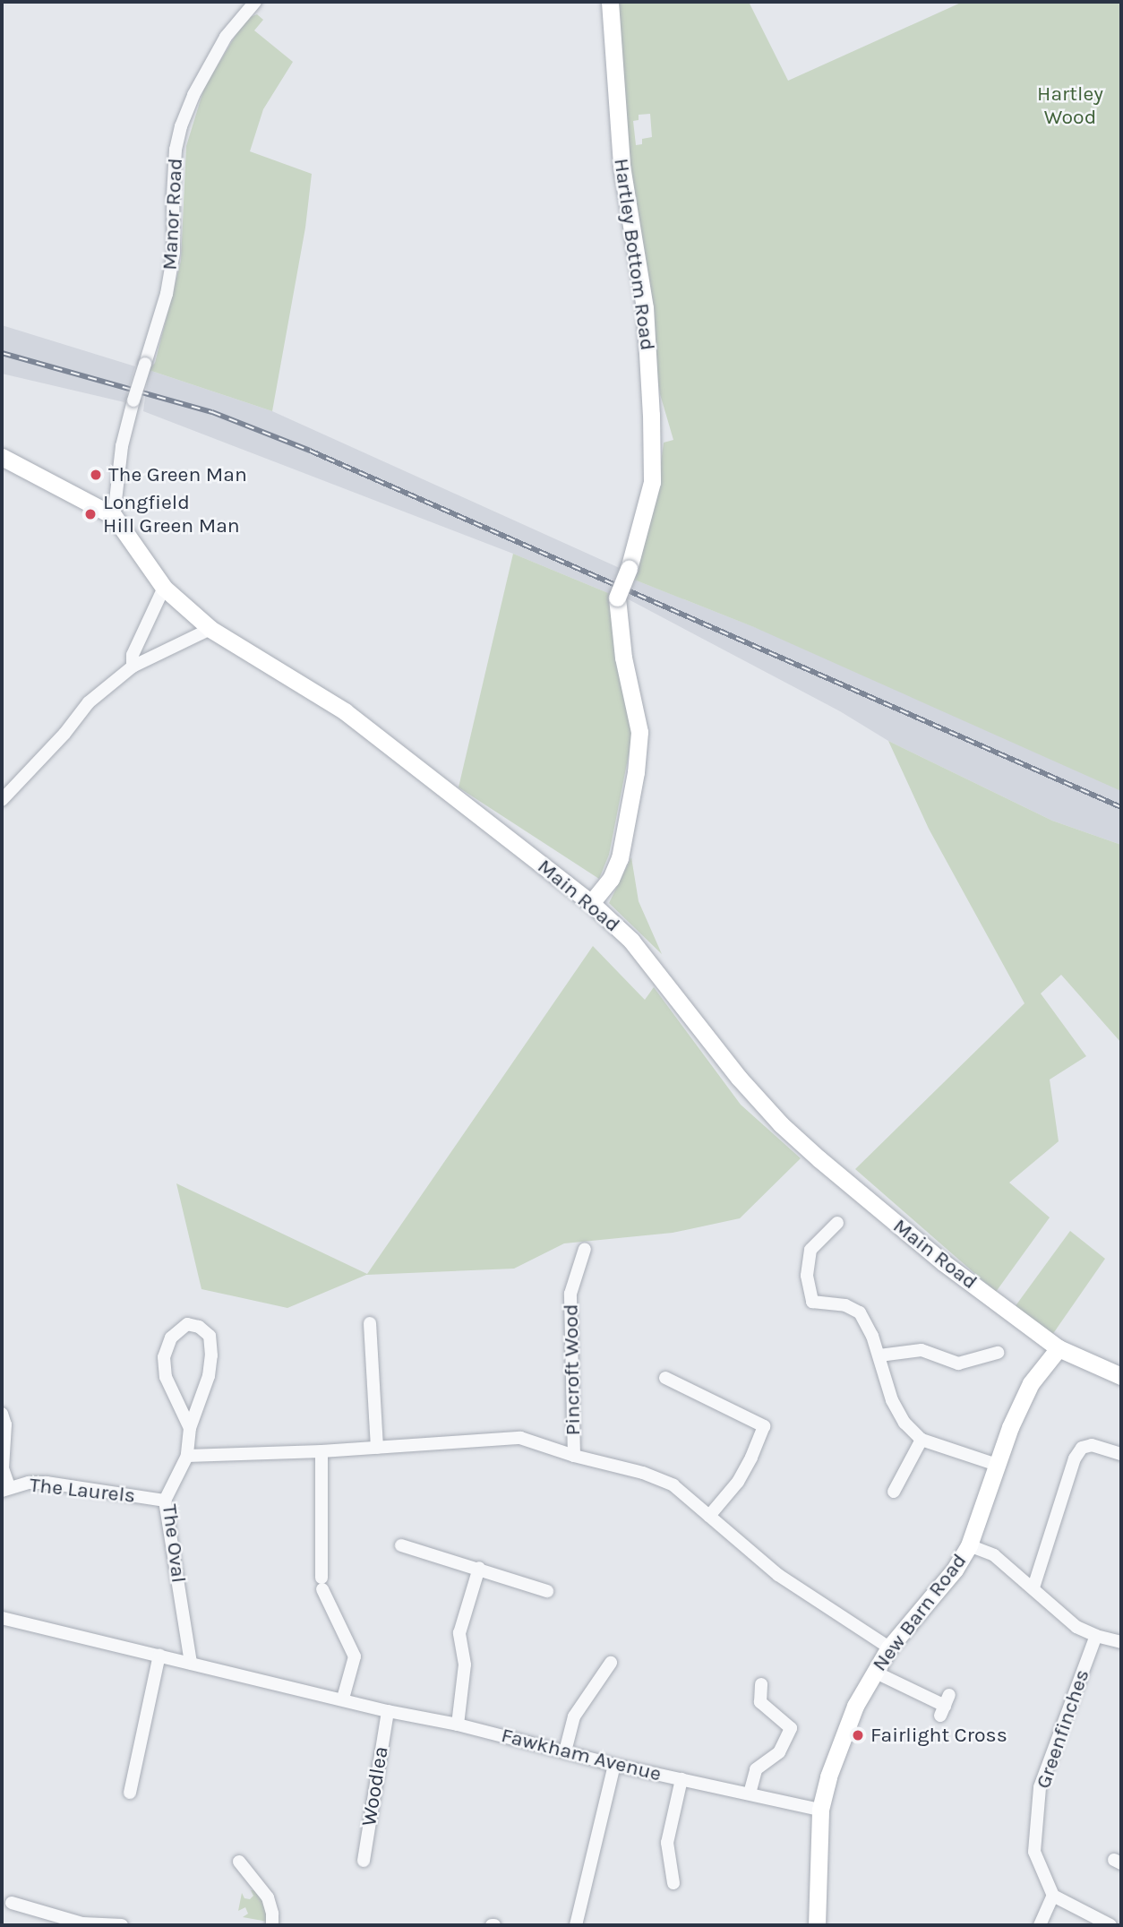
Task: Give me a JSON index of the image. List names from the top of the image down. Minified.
{"streets":{"street":["Manor Road","Hartley Bottom Road","Main Road","Pincroft Wood","The Laurels","The Oval","New Barn Road","Greenfinches","Fawkham Avenue","Woodlea"]},"crossings":[["Manor Road","Main Road"],["Hartley Bottom Road","Main Road"],["Main Road","New Barn Road"],["Pincroft Wood","The Oval"],["The Laurels","The Oval"],["The Oval","Fawkham Avenue"],["New Barn Road","Fawkham Avenue"],["Fawkham Avenue","Woodlea"]],"parks":["Hartley Wood"],"places":["The Green Man","Longfield Hill Green Man","Fairlight Cross"]}
